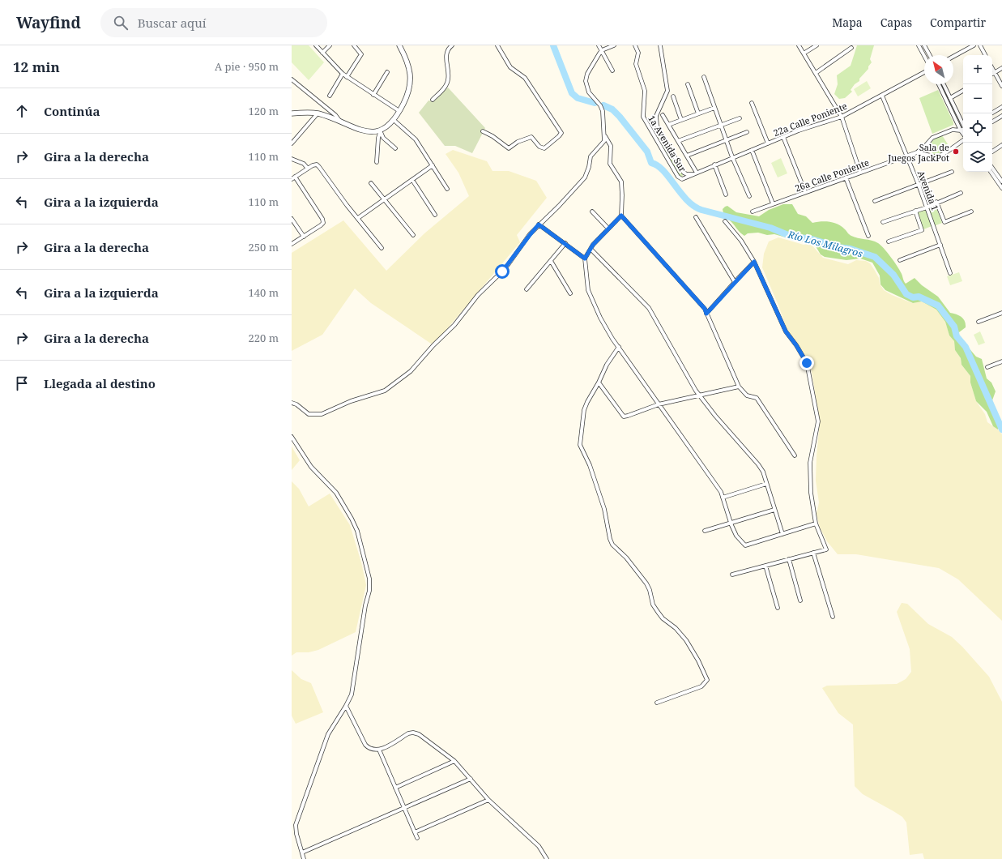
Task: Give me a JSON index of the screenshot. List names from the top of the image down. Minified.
{"streets":{"street":["22a Calle Poniente","1a Avenida Sur","26a Calle Poniente","Avenida 1"]},"crossings":[["22a Calle Poniente","1a Avenida Sur"],["22a Calle Poniente","Avenida 1"],["26a Calle Poniente","Avenida 1"]],"water":["Río Los Milagros"],"places":["Sala de Juegos JackPot"],"north":"top left","page":{"header":"Wayfind","search":"Buscar aquí","nav":["Mapa","Capas","Compartir"],"heading":["12 min","A pie · 950 m"],"map_buttons":["+","−"],"list":[["Continúa","120 m"],["Gira a la derecha","110 m"],["Gira a la izquierda","110 m"],["Gira a la derecha","250 m"],["Gira a la izquierda","140 m"],["Gira a la derecha","220 m"],"Llegada al destino"]}}
